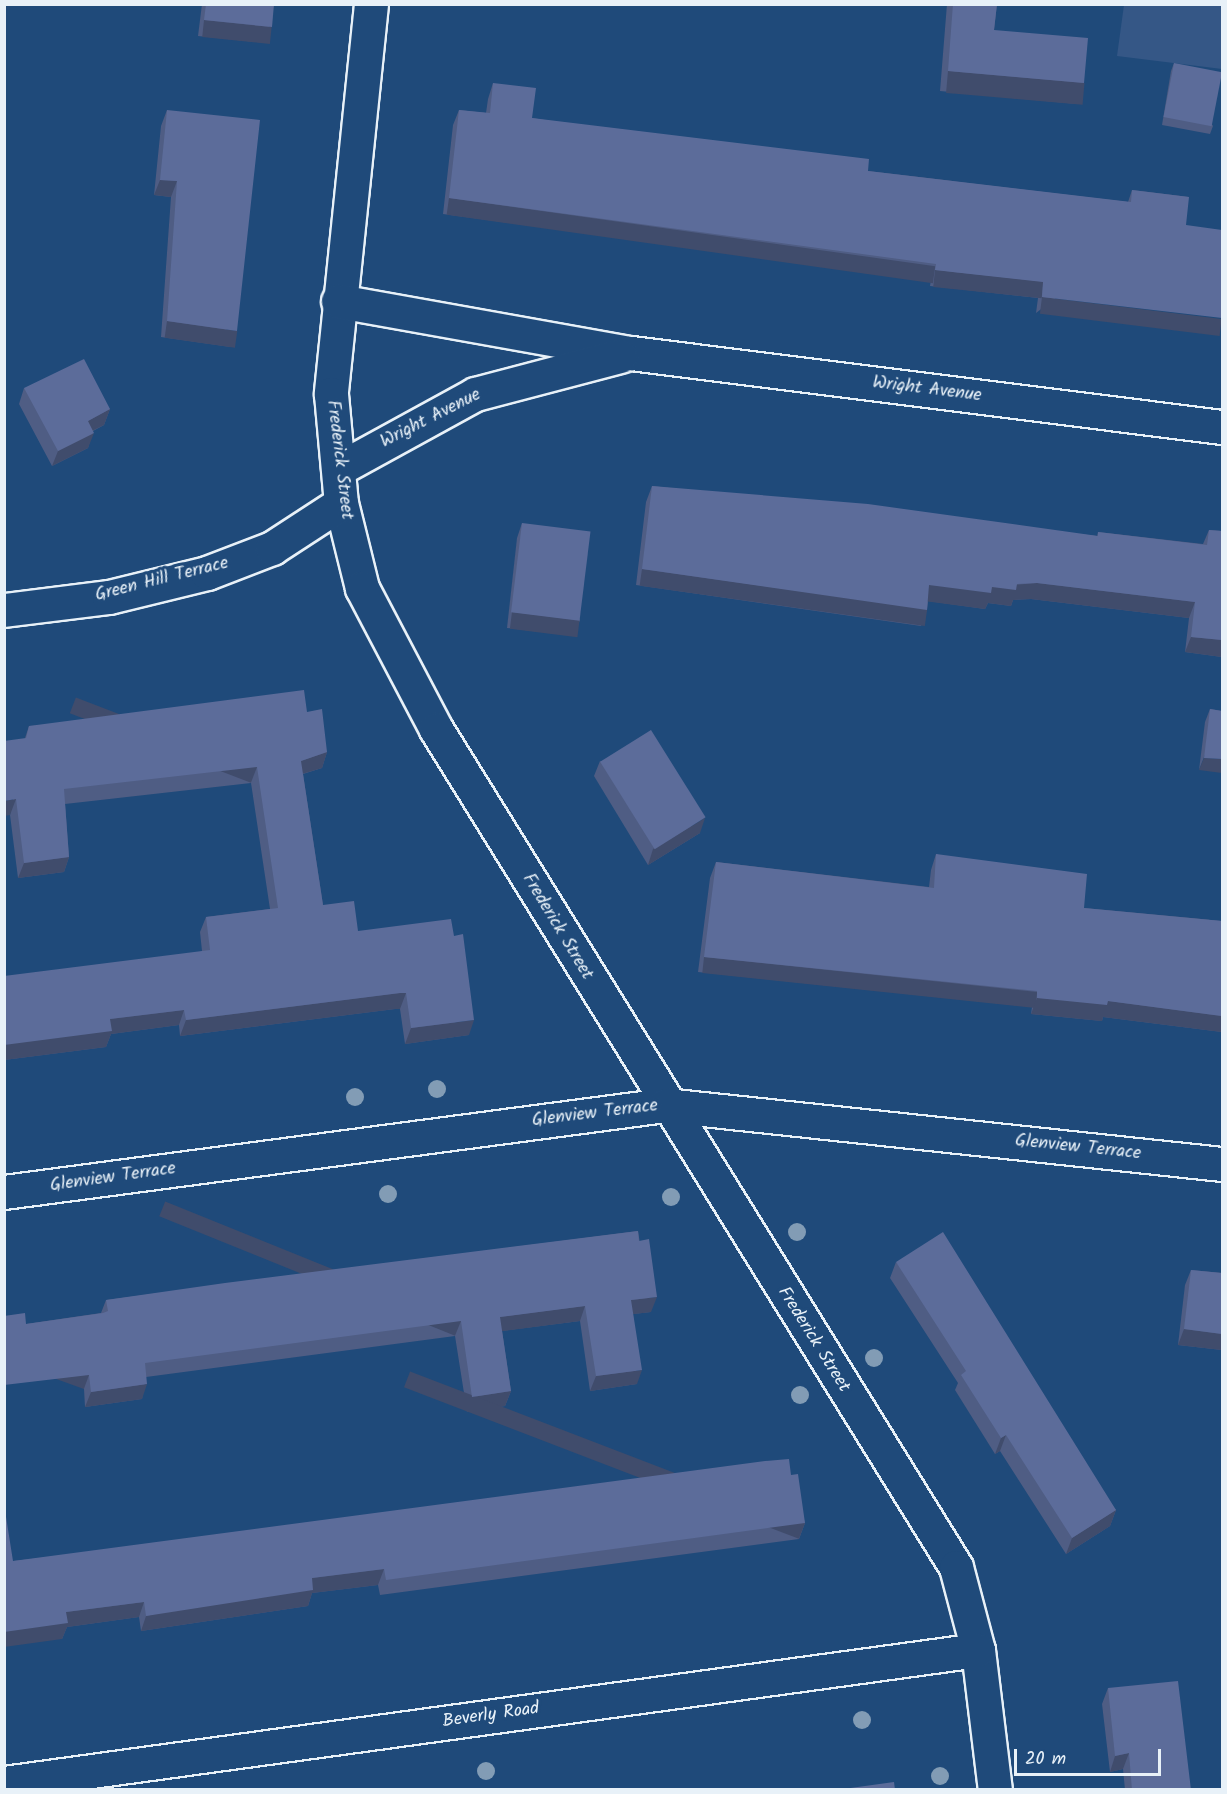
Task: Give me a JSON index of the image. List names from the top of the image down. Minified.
{"streets":{"street":["Wright Avenue","Frederick Street","Green Hill Terrace","Glenview Terrace","Beverly Road"]},"crossings":[["Wright Avenue","Frederick Street"],["Frederick Street","Green Hill Terrace"],["Frederick Street","Glenview Terrace"],["Frederick Street","Beverly Road"]],"scale_bar":"20 m"}
